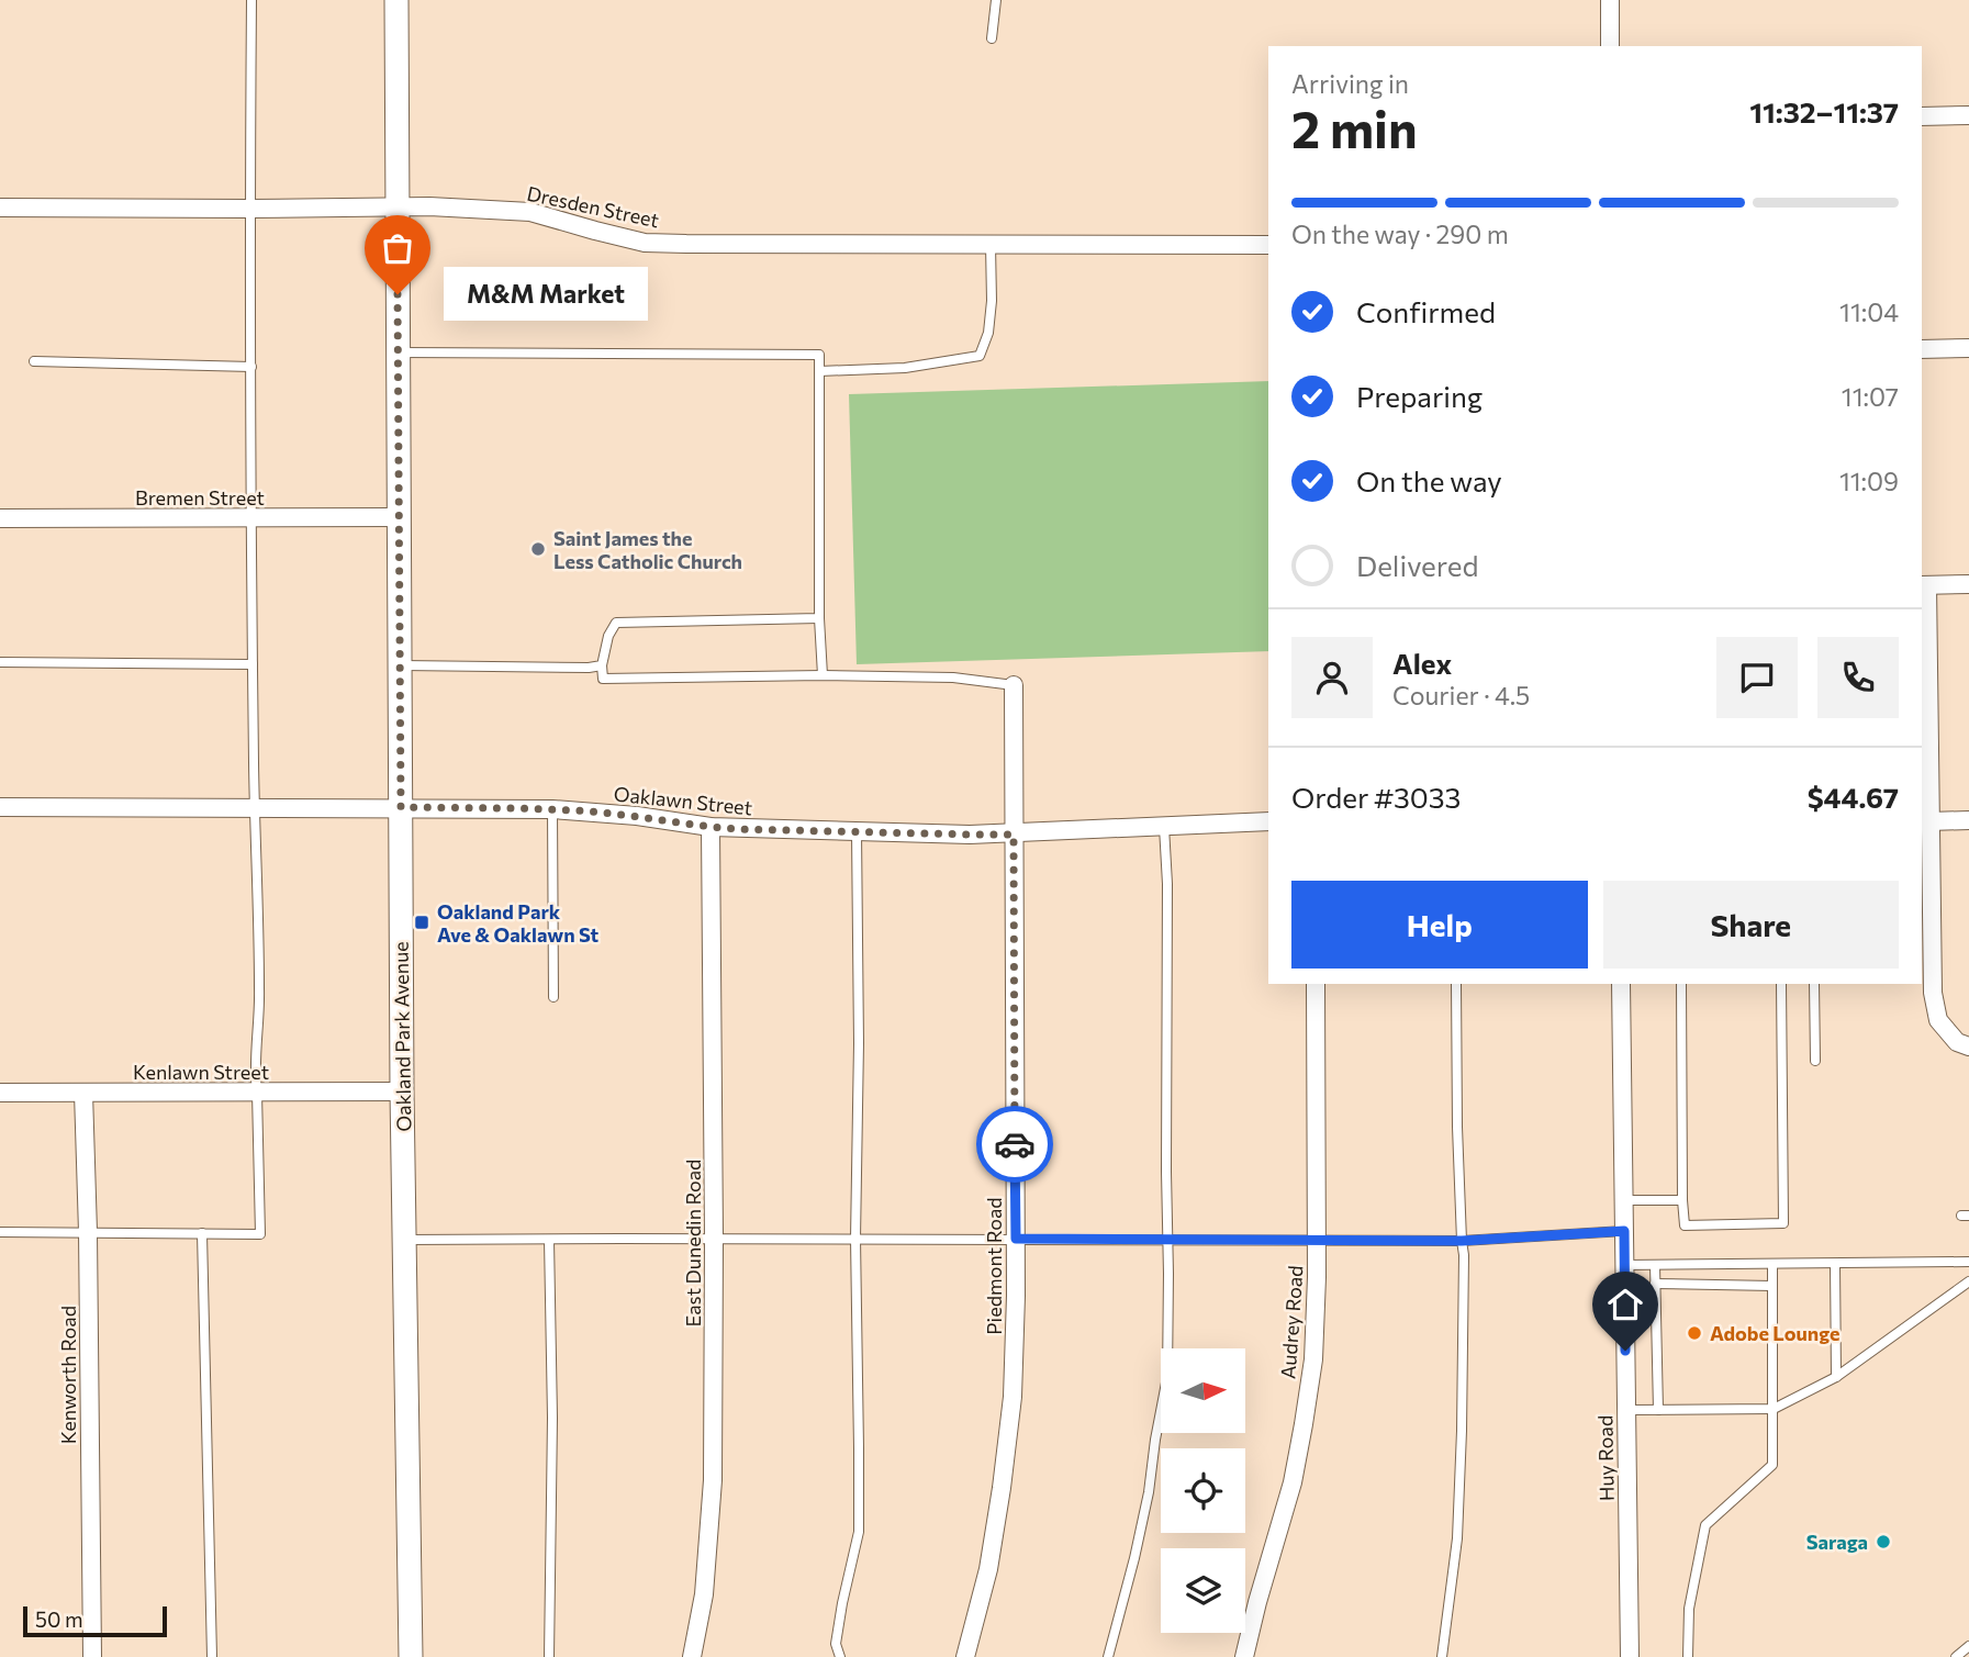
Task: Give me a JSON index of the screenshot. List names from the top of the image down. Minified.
{"streets":{"main road":["Oakland Park Avenue"],"street":["Dresden Street","Bremen Street","Oaklawn Street","Kenlawn Street","East Dunedin Road","Piedmont Road","Audrey Road","Kenworth Road","Huy Road"]},"crossings":[["Dresden Street","Oakland Park Avenue"],["Bremen Street","Oakland Park Avenue"],["Oaklawn Street","Oakland Park Avenue"],["Oaklawn Street","East Dunedin Road"],["Oaklawn Street","Piedmont Road"],["Oakland Park Avenue","Kenlawn Street"],["Kenlawn Street","Kenworth Road"]],"places":{"other":["M&M Market","Saint James the Less Catholic Church","Adobe Lounge","Saraga"],"transit":["Oakland Park Ave & Oaklawn St"]},"scale_bar":"50 m","north":"right","page":{"heading":["2 min","Arriving in","11:32–11:37"],"panel":["Alex","Courier · 4.5","Order #3033","$44.67"],"bar":"On the way · 290 m","bubble":"M&M Market","list":[["Confirmed","11:04"],["Preparing","11:07"],["On the way","11:09"],"Delivered"],"buttons":["Help","Share"],"scale":"50 m"}}
